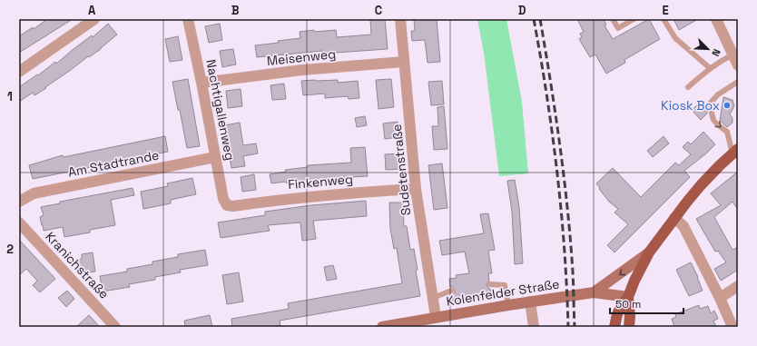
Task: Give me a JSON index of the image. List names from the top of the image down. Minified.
{"streets":{"main road":["Kolenfelder Straße"],"street":["Meisenweg","Nachtigallenweg","Am Stadtrande","Sudetenstraße","Finkenweg","Kranichstraße"]},"crossings":[["Meisenweg","Nachtigallenweg"],["Meisenweg","Sudetenstraße"],["Nachtigallenweg","Am Stadtrande"],["Nachtigallenweg","Finkenweg"],["Sudetenstraße","Finkenweg"],["Sudetenstraße","Kolenfelder Straße"]],"places":["Kiosk Box"],"scale_bar":"50 m","north":"bottom right","grid":{"columns":["A","B","C","D","E"],"rows":["1","2"]}}
